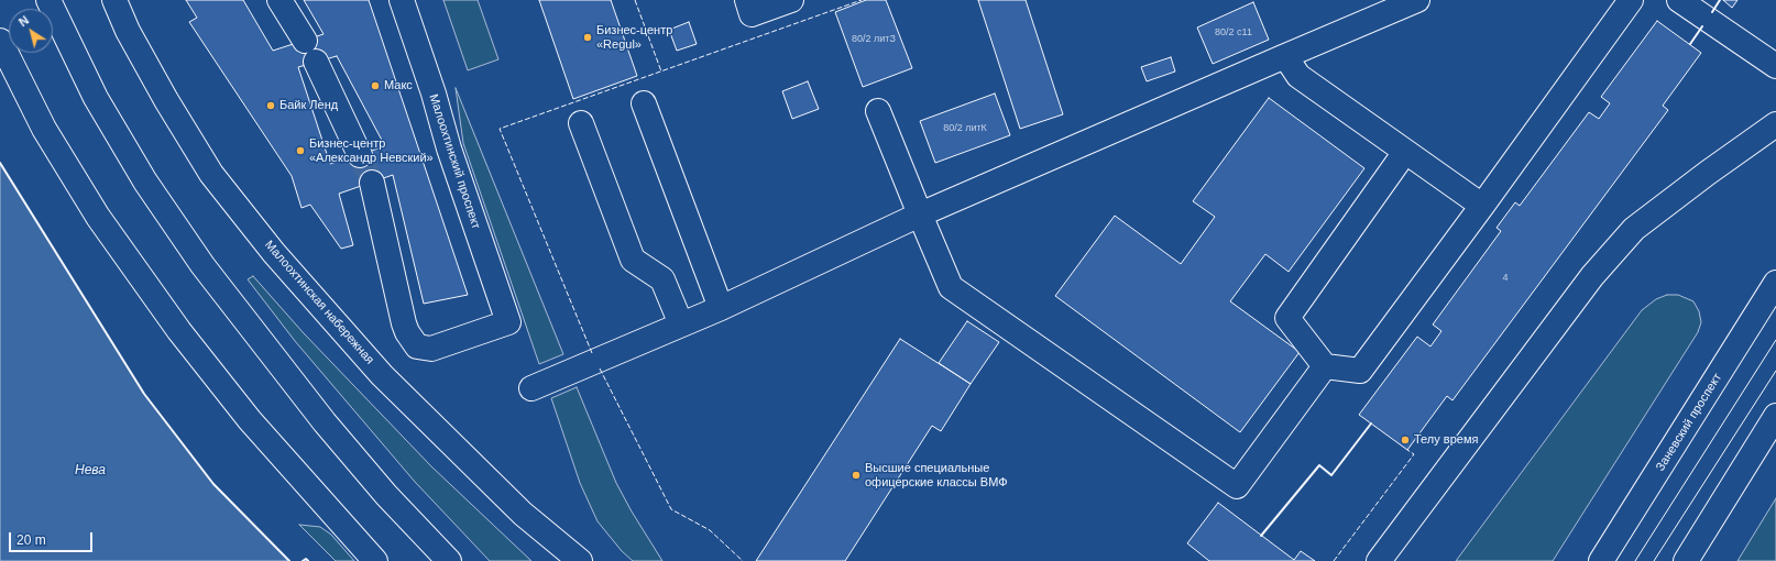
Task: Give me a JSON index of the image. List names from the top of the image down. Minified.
{"streets":{"main road":["Малоохтинский проспект","Малоохтинская набережная","Заневский проспект"]},"water":["Нева"],"places":["Бизнес-центр «Regul»","Макс","Байк Ленд","Бизнес-центр «Александр Невский»","Телу время","Высшие специальные офицерские классы ВМФ"],"house_numbers":["80/2 с11","80/2 литЗ","80/2 литК","4"],"scale_bar":"20 m","north":"top left"}
